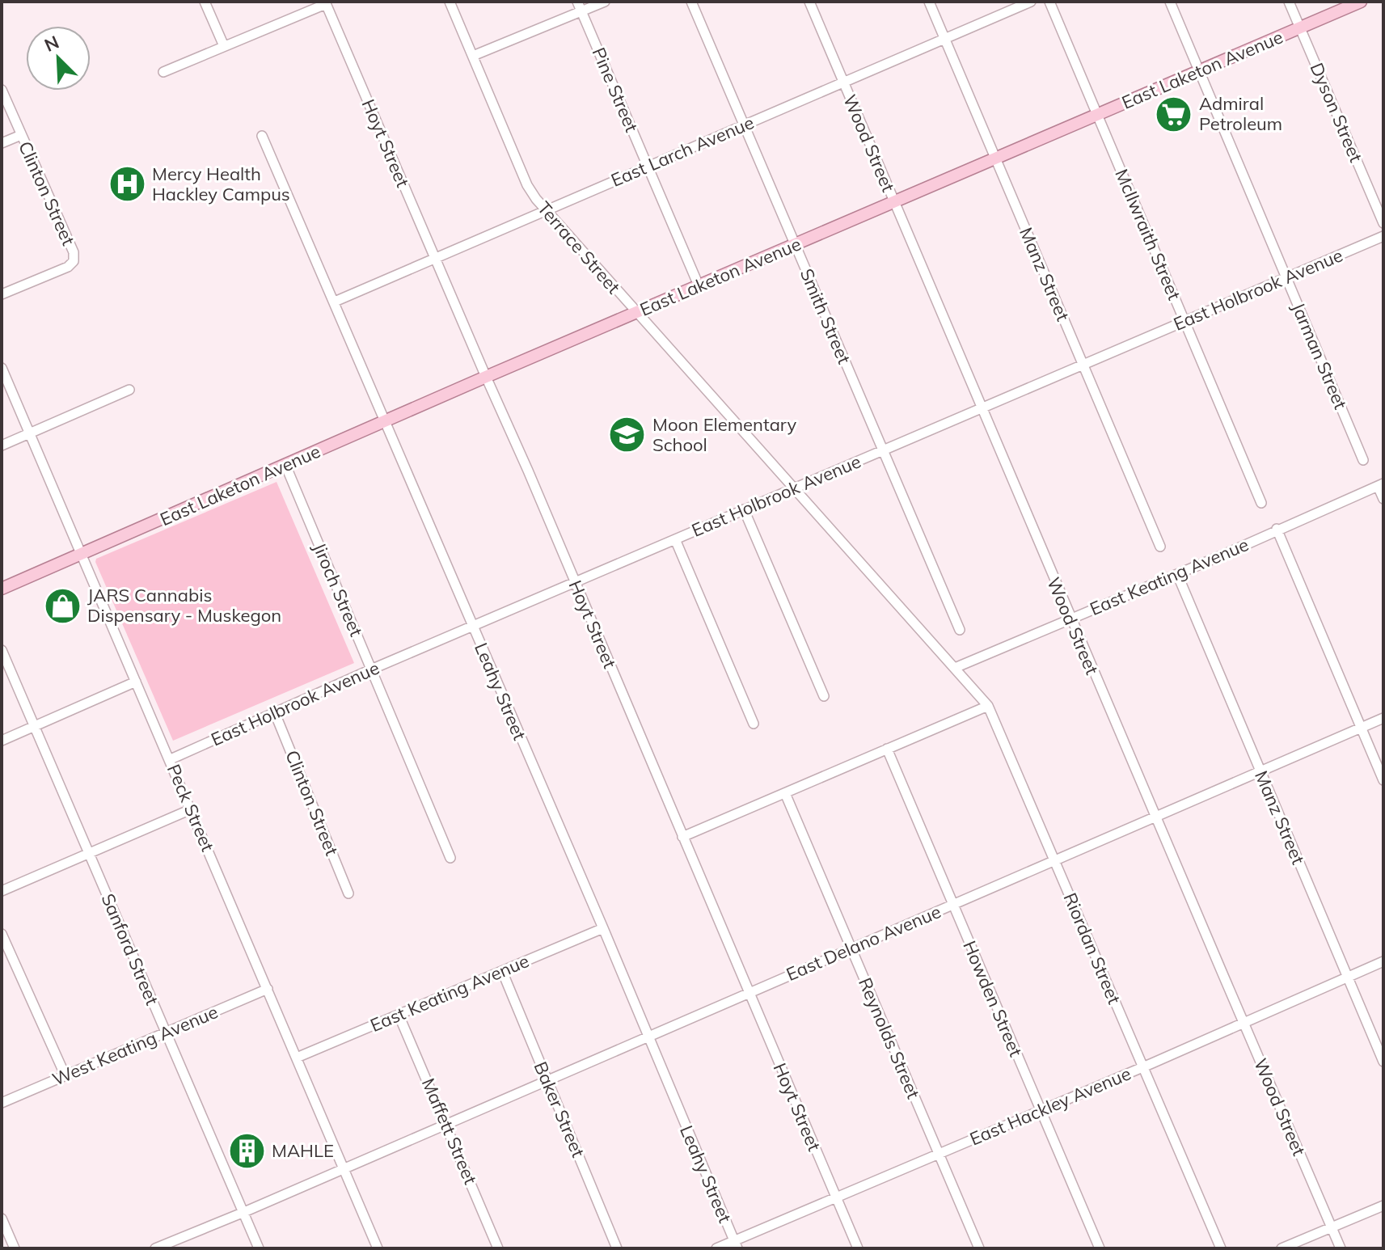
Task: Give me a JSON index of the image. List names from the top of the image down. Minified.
{"streets":{"main road":["East Laketon Avenue"],"street":["Pine Street","Dyson Street","Hoyt Street","Wood Street","East Larch Avenue","Clinton Street","McIlwraith Street","Terrace Street","Manz Street","East Holbrook Avenue","Smith Street","Jarman Street","East Keating Avenue","Jiroch Street","Leahy Street","Peck Street","East Delano Avenue","Riordan Street","Sanford Street","Howden Street","Reynolds Street","West Keating Avenue","East Hackley Avenue","Baker Street","Maffett Street"]},"crossings":[["East Laketon Avenue","Pine Street"],["East Laketon Avenue","Dyson Street"],["East Laketon Avenue","Hoyt Street"],["East Laketon Avenue","Wood Street"],["East Laketon Avenue","McIlwraith Street"],["East Laketon Avenue","Terrace Street"],["East Laketon Avenue","Manz Street"],["East Laketon Avenue","Smith Street"],["East Laketon Avenue","Jarman Street"],["East Laketon Avenue","Jiroch Street"],["East Laketon Avenue","Leahy Street"],["East Laketon Avenue","Peck Street"],["Pine Street","East Larch Avenue"],["Hoyt Street","East Larch Avenue"],["Hoyt Street","East Holbrook Avenue"],["Hoyt Street","East Delano Avenue"],["Hoyt Street","East Hackley Avenue"],["Wood Street","East Larch Avenue"],["Wood Street","East Holbrook Avenue"],["Wood Street","East Keating Avenue"],["Wood Street","East Delano Avenue"],["Wood Street","East Hackley Avenue"],["East Larch Avenue","Terrace Street"],["East Larch Avenue","Manz Street"],["East Larch Avenue","Smith Street"],["East Larch Avenue","Leahy Street"],["Clinton Street","East Holbrook Avenue"],["McIlwraith Street","East Holbrook Avenue"],["Terrace Street","East Holbrook Avenue"],["Terrace Street","Riordan Street"],["Manz Street","East Holbrook Avenue"],["Manz Street","East Keating Avenue"],["Manz Street","East Delano Avenue"],["Manz Street","East Hackley Avenue"],["East Holbrook Avenue","Smith Street"],["East Holbrook Avenue","Jarman Street"],["East Holbrook Avenue","Jiroch Street"],["East Holbrook Avenue","Leahy Street"],["East Holbrook Avenue","Peck Street"],["East Keating Avenue","Leahy Street"],["East Keating Avenue","Peck Street"],["East Keating Avenue","Riordan Street"],["East Keating Avenue","Baker Street"],["East Keating Avenue","Maffett Street"],["Leahy Street","East Delano Avenue"],["Leahy Street","East Hackley Avenue"],["Peck Street","East Delano Avenue"],["Peck Street","West Keating Avenue"],["East Delano Avenue","Riordan Street"],["East Delano Avenue","Sanford Street"],["East Delano Avenue","Howden Street"],["East Delano Avenue","Reynolds Street"],["East Delano Avenue","Baker Street"],["East Delano Avenue","Maffett Street"],["Riordan Street","East Hackley Avenue"],["Sanford Street","West Keating Avenue"],["Howden Street","East Hackley Avenue"],["Reynolds Street","East Hackley Avenue"]],"places":{"supermarket":["Admiral Petroleum"],"hospital":["Mercy Health Hackley Campus"],"school or university":["Moon Elementary School"],"shop":["JARS Cannabis Dispensary - Muskegon"],"building":["MAHLE"]},"north":"top left"}
